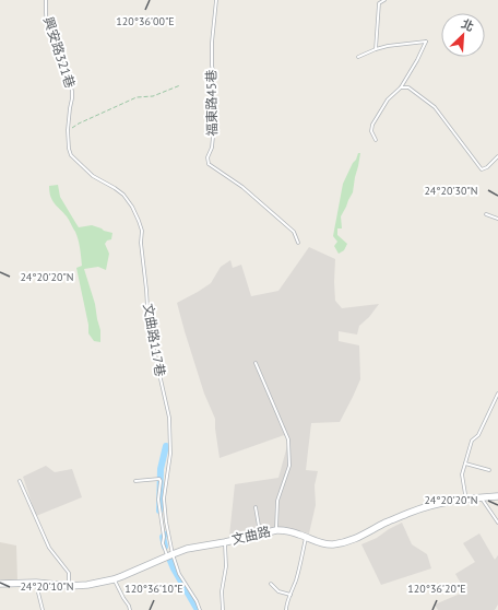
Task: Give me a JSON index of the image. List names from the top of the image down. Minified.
{"streets":{"street":["文曲路"],"lane":["興安路321巷","福東路45巷","文曲路117巷"]},"crossings":[["興安路321巷","文曲路117巷"],["文曲路117巷","文曲路"]],"north":"top right","coordinates":["120°36'00\"E","24°20'30\"N","24°20'20\"N","24°20'10\"N","120°36'10\"E","120°36'20\"E"]}
